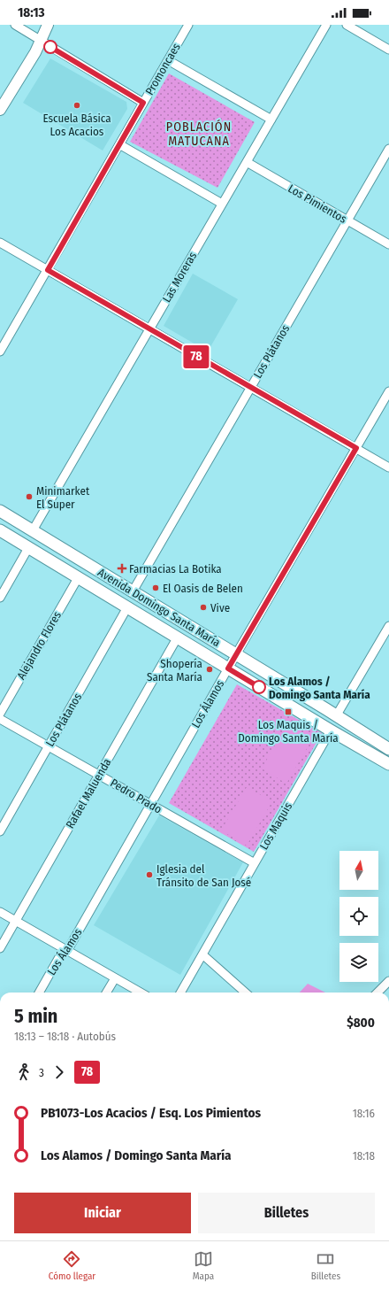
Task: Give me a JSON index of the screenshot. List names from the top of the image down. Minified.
{"streets":{"main road":["Avenida Domingo Santa María"],"street":["Promoncaes","Los Pimientos","Las Moreras","Los Plátanos","Alejandro Flores","Los Álamos","Rafael Maluenda","Pedro Prado","Los Maquis"]},"crossings":[["Los Pimientos","Las Moreras"],["Los Pimientos","Los Plátanos"],["Las Moreras","Avenida Domingo Santa María"],["Los Plátanos","Avenida Domingo Santa María"],["Los Plátanos","Pedro Prado"],["Avenida Domingo Santa María","Alejandro Flores"],["Avenida Domingo Santa María","Los Álamos"],["Avenida Domingo Santa María","Rafael Maluenda"],["Avenida Domingo Santa María","Los Maquis"],["Los Álamos","Pedro Prado"],["Rafael Maluenda","Pedro Prado"],["Pedro Prado","Los Maquis"]],"districts":["POBLACIÓN MATUCANA"],"places":{"other":["Escuela Básica Los Acacios","Minimarket El Super","El Oasis de Belen","Vive","Shopería Santa María","Los Alamos / Domingo Santa María","Iglesia del Tránsito de San José"],"health":["Farmacias La Botika"],"transit":["Los Maquis / Domingo Santa María"]},"lines":["bus line 78"],"north":"top","page":{"status":"18:13","on_map":"78","heading":["5 min","18:13 – 18:18 · Autobús","$800"],"legs":["3","78"],"list":[{"name":"PB1073-Los Acacios / Esq. Los Pimientos","value":"18:16"},{"name":"Los Alamos / Domingo Santa María","value":"18:18"}],"buttons":["Iniciar","Billetes"],"tabs":["Cómo llegar","Mapa","Billetes"]}}
